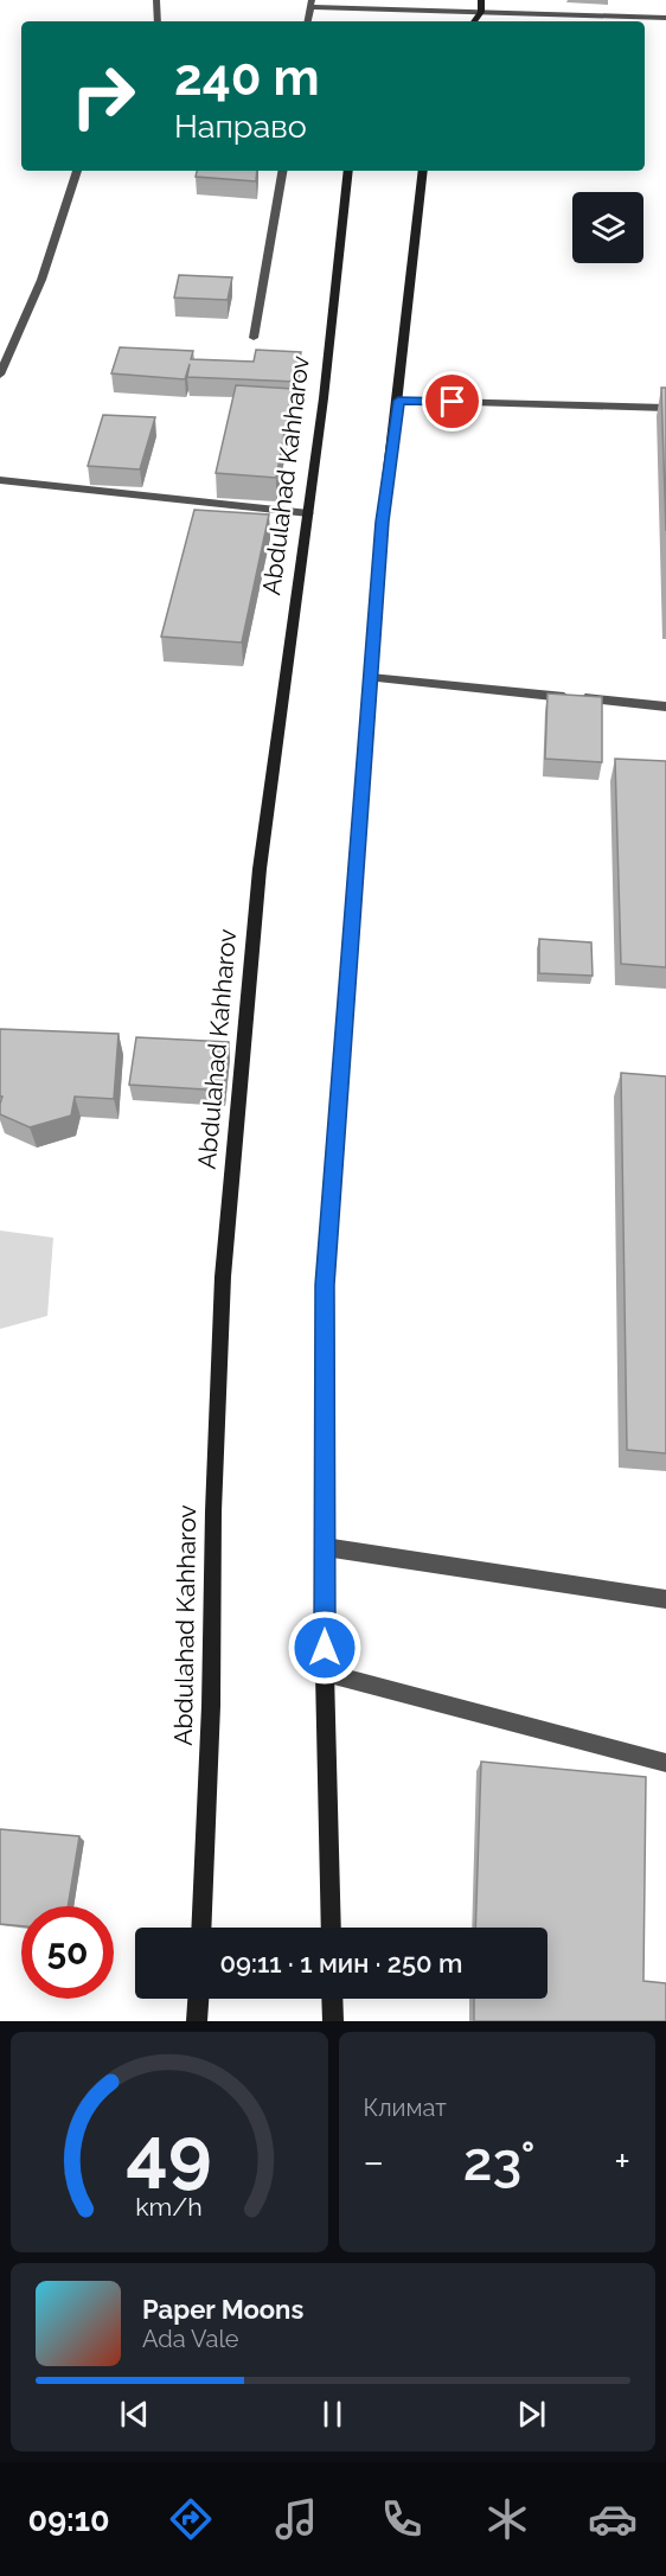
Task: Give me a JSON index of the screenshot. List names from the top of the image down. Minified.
{"streets":{"main road":["Abdulahad Kahharov"]},"page":{"turn":["240 m","Направо"],"limit":"50","trip":"09:11 · 1 мин · 250 m","tile":"Климат","heat":["−","23°","+"],"song":["Paper Moons","Ada Vale"],"tabs":"09:10","gauge":["49","km/h"]}}
